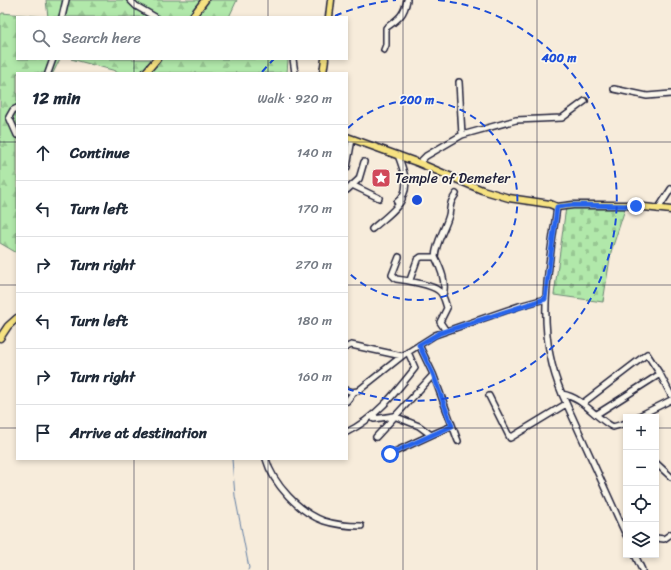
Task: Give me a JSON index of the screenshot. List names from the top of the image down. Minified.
{"places":{"place":["Temple of Demeter"]},"page":{"search":"Search here","heading":["12 min","Walk · 920 m"],"list":[["Continue","140 m"],["Turn left","170 m"],["Turn right","270 m"],["Turn left","180 m"],["Turn right","160 m"],"Arrive at destination"],"map_buttons":["+","−"]},"rings":["400 m","200 m"]}
